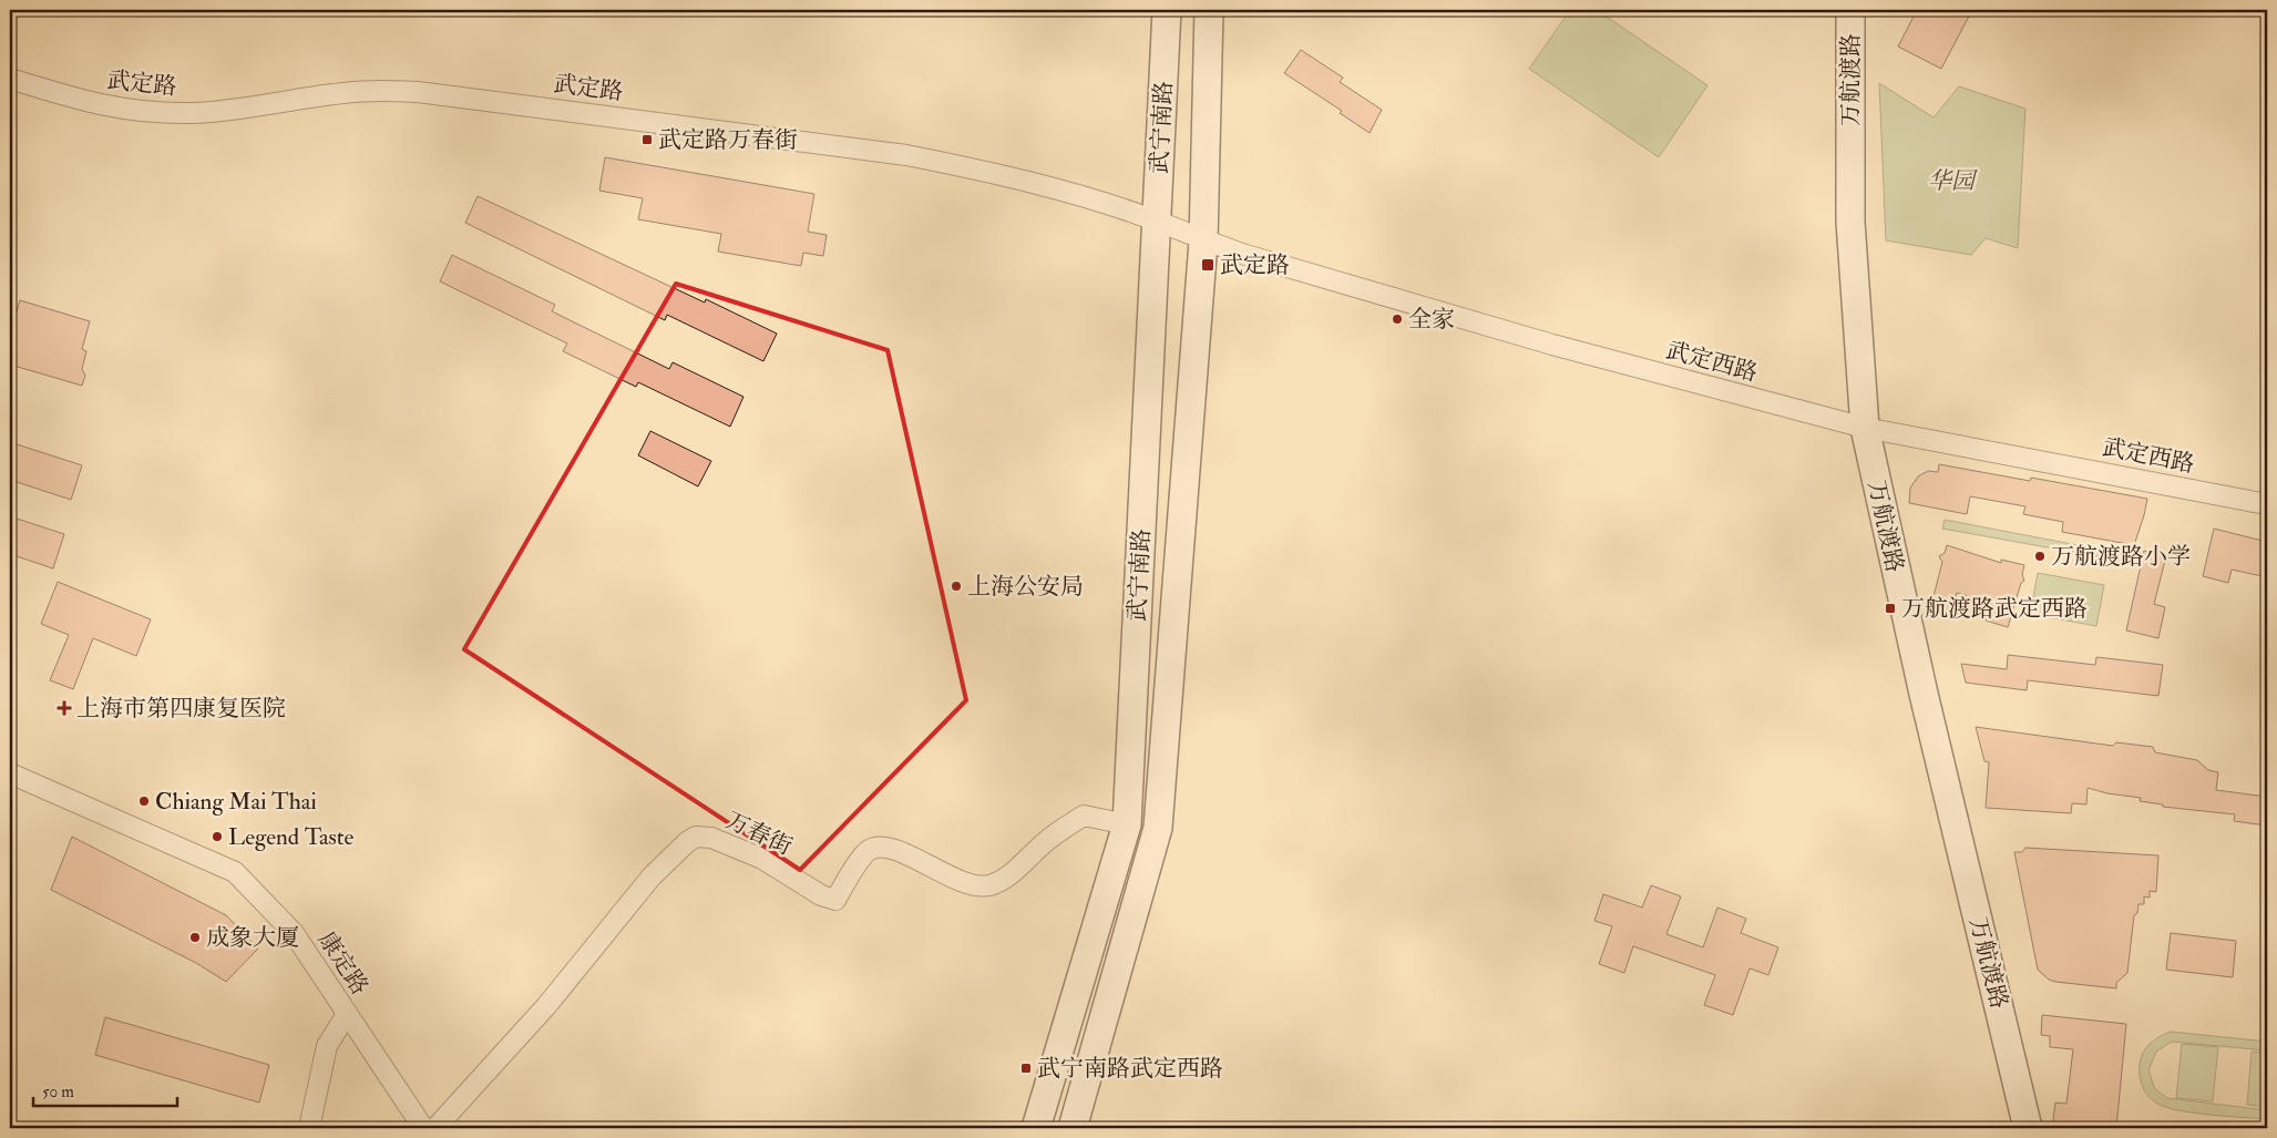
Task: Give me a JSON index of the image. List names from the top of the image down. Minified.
{"streets":{"main road":["万航渡路","武宁南路"],"street":["武定路","武定西路","万春街","康定路"]},"crossings":[["万航渡路","武定西路"],["武定路","武宁南路"],["武定路","武定西路"],["武宁南路","武定西路"],["武宁南路","万春街"]],"parks":["华园"],"places":{"transit":["武定路万春街","武定路","万航渡路武定西路","武宁南路武定西路"],"other":["全家","万航渡路小学","上海公安局","Chiang Mai Thai","Legend Taste","成象大厦"],"health":["上海市第四康复医院"]},"scale_bar":"50 m"}
